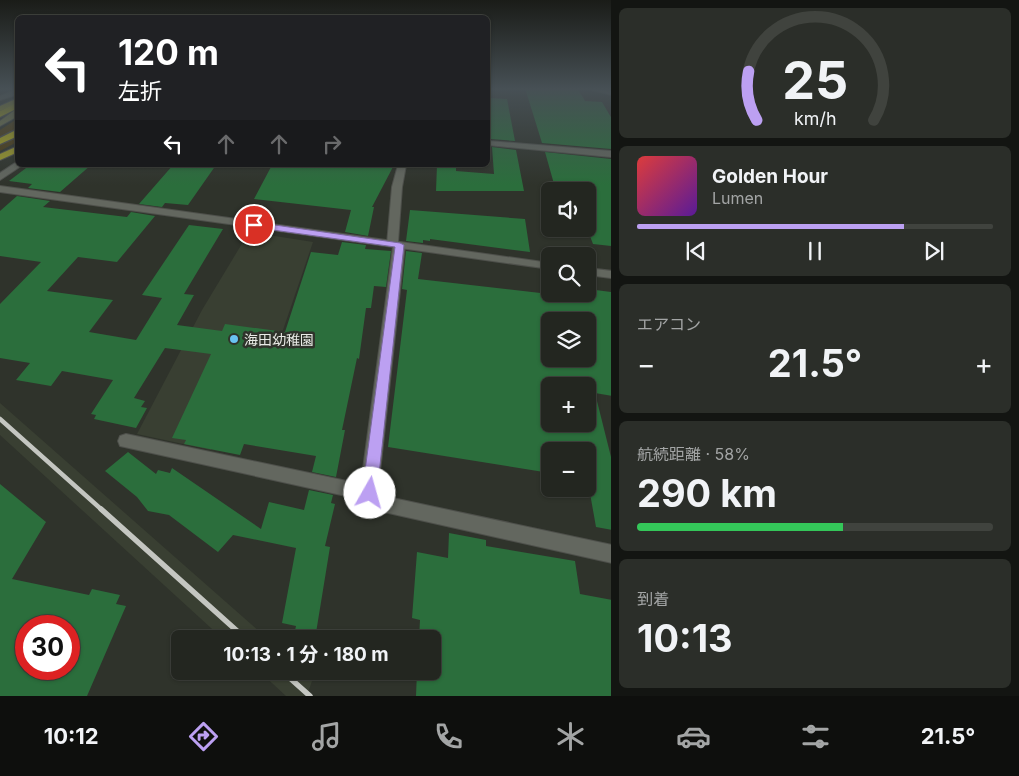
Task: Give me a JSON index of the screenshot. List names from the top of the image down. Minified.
{"places":["海田幼稚園"],"page":{"turn":["120 m","左折"],"song":["Golden Hour","Lumen"],"map_buttons":["+","−"],"tile":["エアコン",["航続距離 · 58%","290 km"],["到着","10:13"]],"heat":["−","21.5°","+"],"limit":"30","trip":"10:13 · 1 分 · 180 m","tabs":["10:12","21.5°"],"gauge":["25","km/h"]}}
